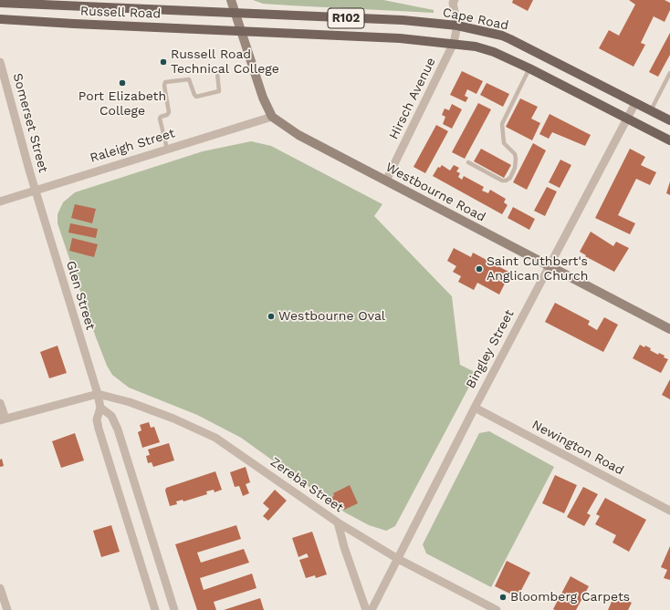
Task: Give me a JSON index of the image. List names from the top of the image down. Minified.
{"streets":{"main road":["Russell Road","R102","Cape Road"],"street":["Hirsch Avenue","Somerset Street","Raleigh Street","Westbourne Road","Glen Street","Bingley Street","Newington Road","Zereba Street"]},"crossings":[["Russell Road","Cape Road"],["Russell Road","Westbourne Road"],["Cape Road","Hirsch Avenue"],["Cape Road","Westbourne Road"],["Cape Road","Bingley Street"],["Hirsch Avenue","Westbourne Road"],["Somerset Street","Raleigh Street"],["Somerset Street","Glen Street"],["Raleigh Street","Westbourne Road"],["Raleigh Street","Glen Street"],["Westbourne Road","Bingley Street"],["Glen Street","Zereba Street"],["Bingley Street","Newington Road"],["Bingley Street","Zereba Street"]],"places":["Russell Road Technical College","Port Elizabeth College","Saint Cuthbert's Anglican Church","Westbourne Oval","Bloomberg Carpets"]}
